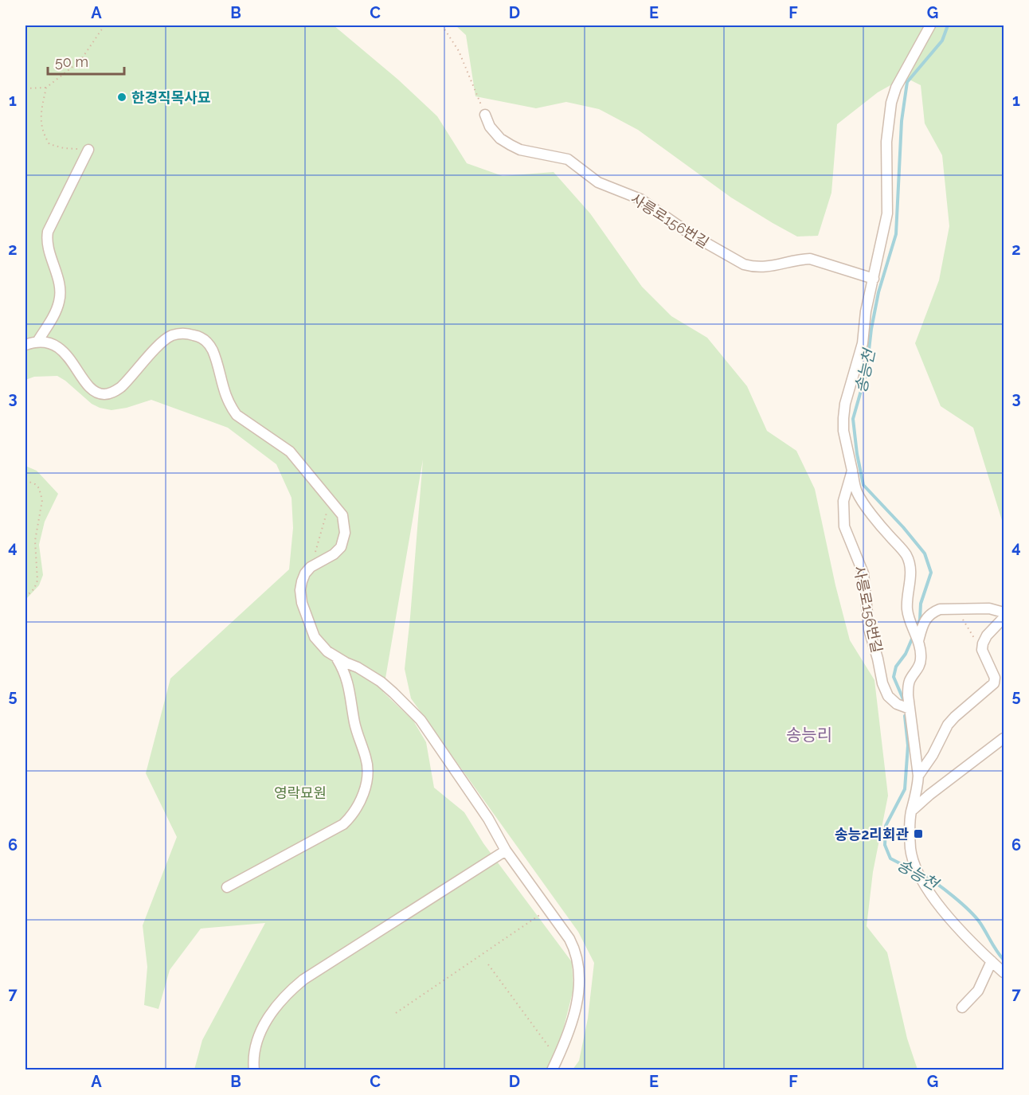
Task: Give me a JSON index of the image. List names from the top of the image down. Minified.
{"streets":{"street":["사릉로156번길"]},"districts":["송능리"],"water":["송능천"],"parks":["영락묘원"],"places":{"other":["한경직목사묘"],"transit":["송능2리회관"]},"scale_bar":"50 m","grid":{"columns":["A","B","C","D","E","F","G"],"rows":["1","2","3","4","5","6","7"]}}
